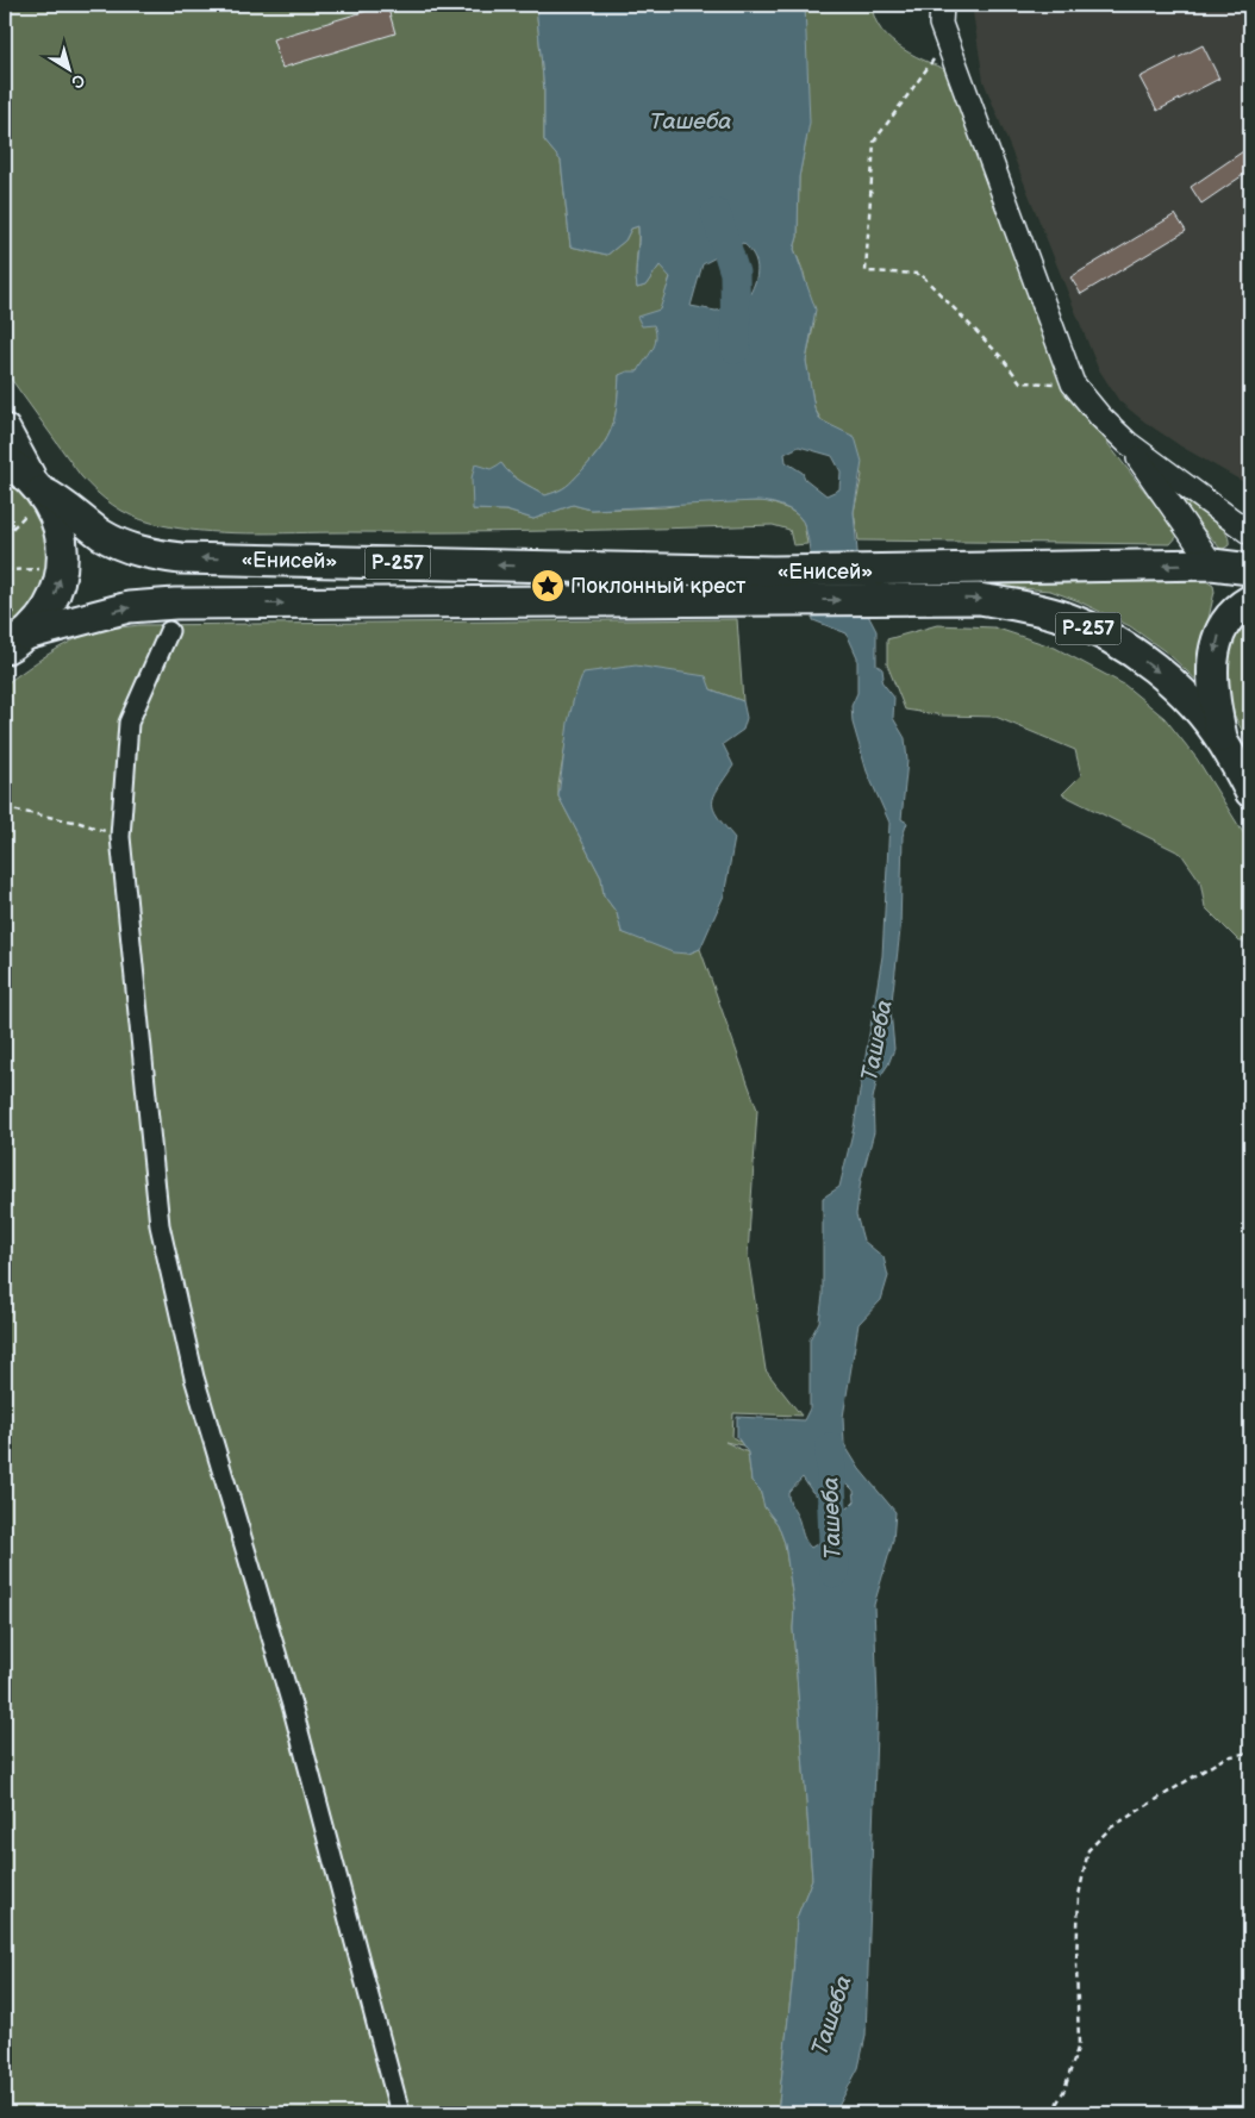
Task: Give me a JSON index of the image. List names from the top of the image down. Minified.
{"streets":{"highway":["«Енисей»","Р-257"]},"water":["Ташеба"],"places":{"place":["Поклонный крест"]},"north":"bottom right"}
